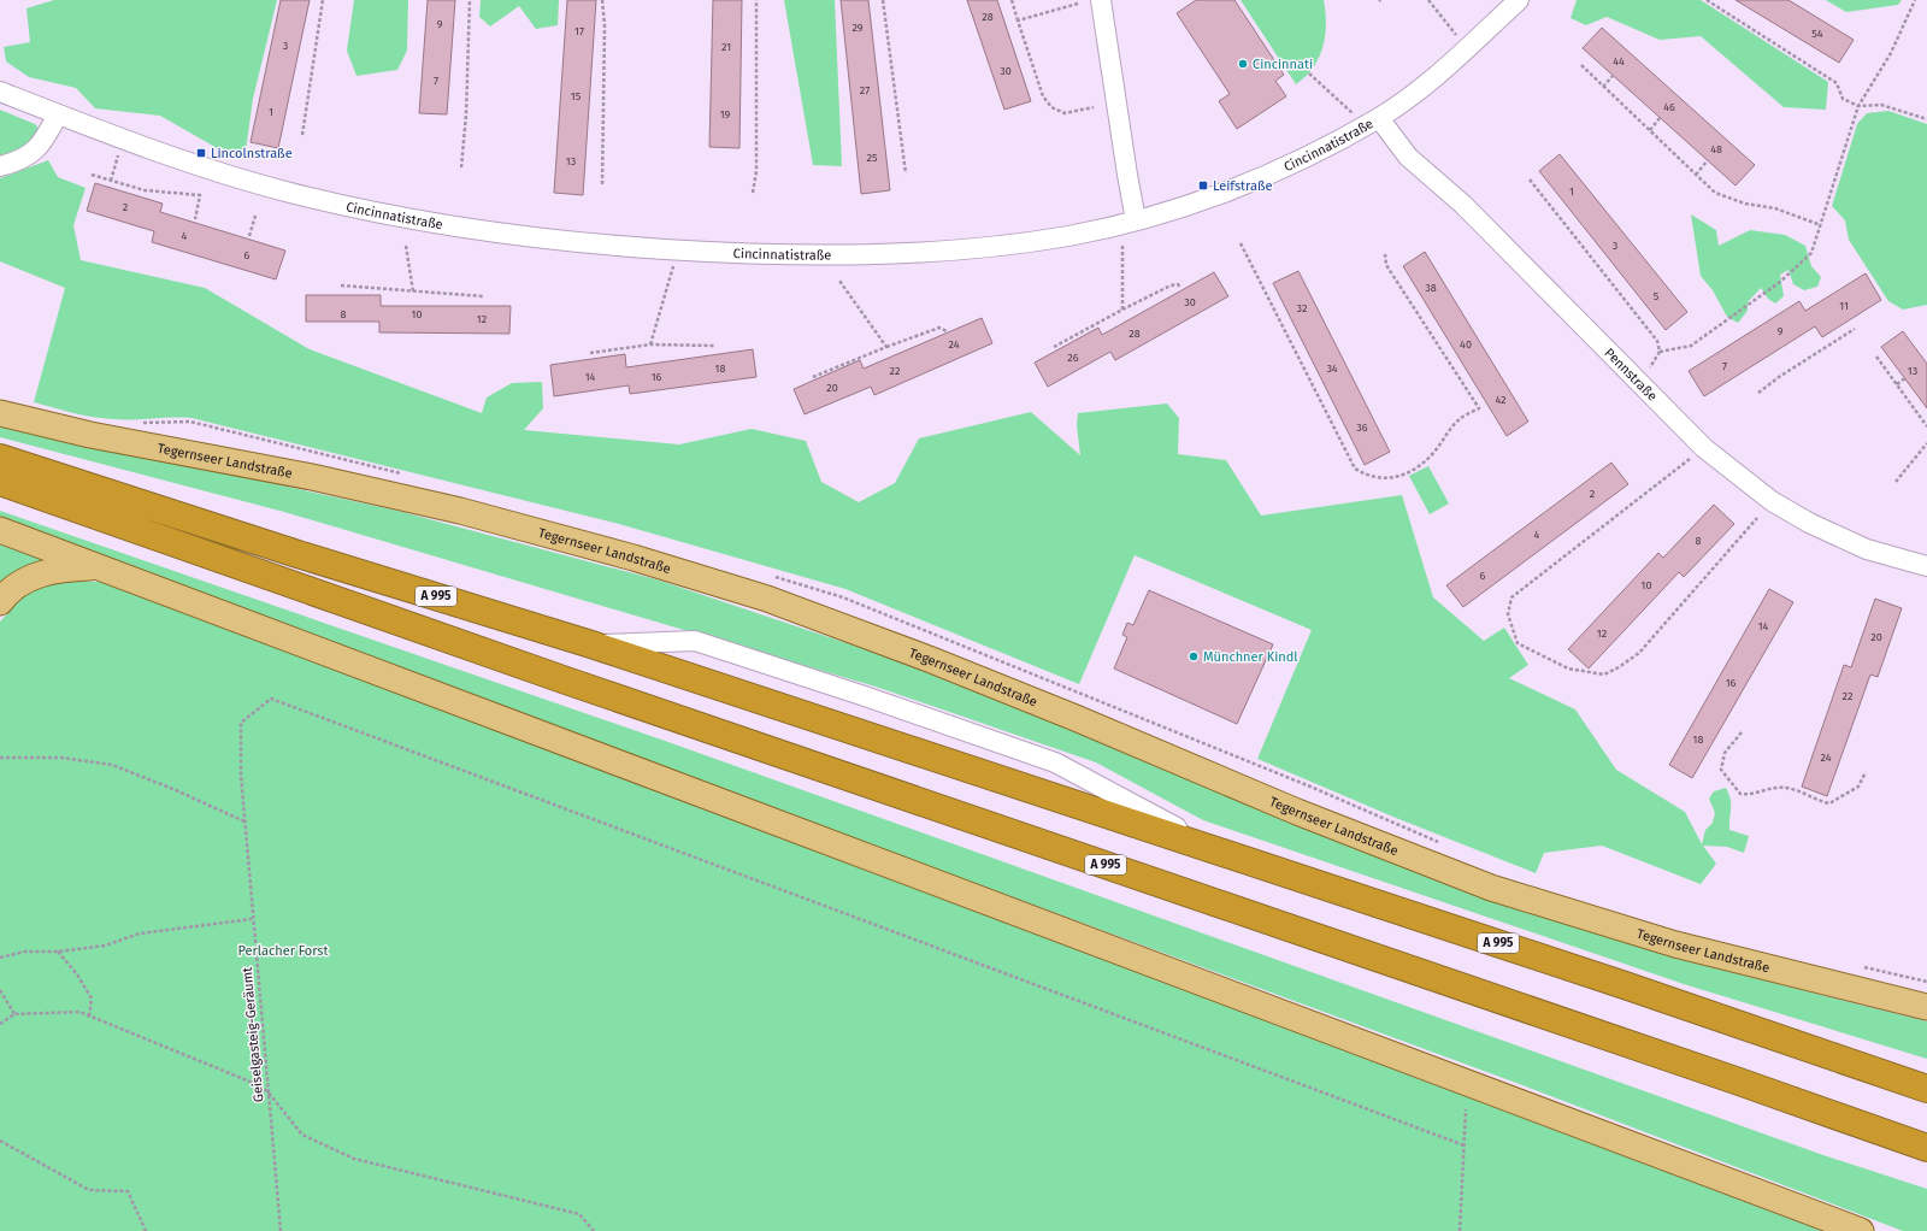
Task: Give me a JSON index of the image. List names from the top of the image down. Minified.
{"streets":{"highway":["A 995"],"main road":["Tegernseer Landstraße"],"street":["Cincinnatistraße","Pennstraße"],"path":["Geiselgasteig-Geräumt"]},"crossings":[["Cincinnatistraße","Pennstraße"]],"parks":["Perlacher Forst"],"places":{"other":["Cincinnati","Münchner Kindl"],"transit":["Lincolnstraße","Leifstraße"]},"house_numbers":["28","9","29","17","54","3","21","44","30","7","27","15","46","1","19","48","25","13","1","2","4","3","6","38","5","30","11","32","8","10","12","9","28","24","40","26","7","18","34","22","13","14","16","20","42","36","2","4","8","6","10","14","12","20","16","22","18","24"]}
